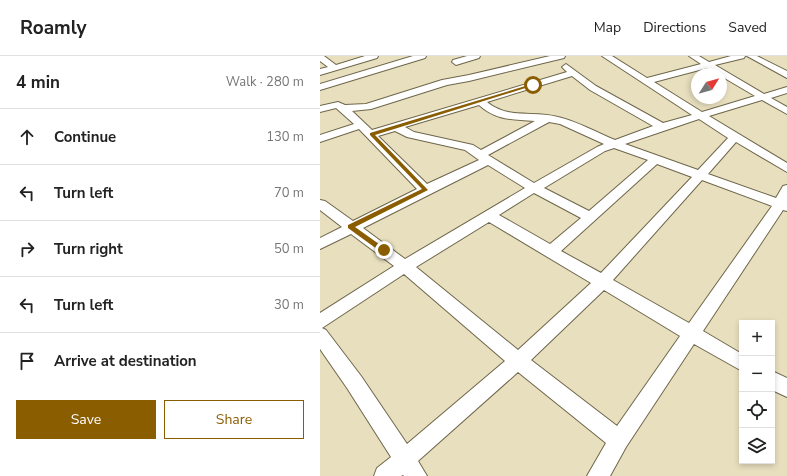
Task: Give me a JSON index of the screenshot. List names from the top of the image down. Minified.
{"north":"top right","page":{"header":"Roamly","nav":["Map","Directions","Saved"],"heading":["4 min","Walk · 280 m"],"list":[["Continue","130 m"],["Turn left","70 m"],["Turn right","50 m"],["Turn left","30 m"],"Arrive at destination"],"map_buttons":["+","−"],"buttons":["Save","Share"]}}
